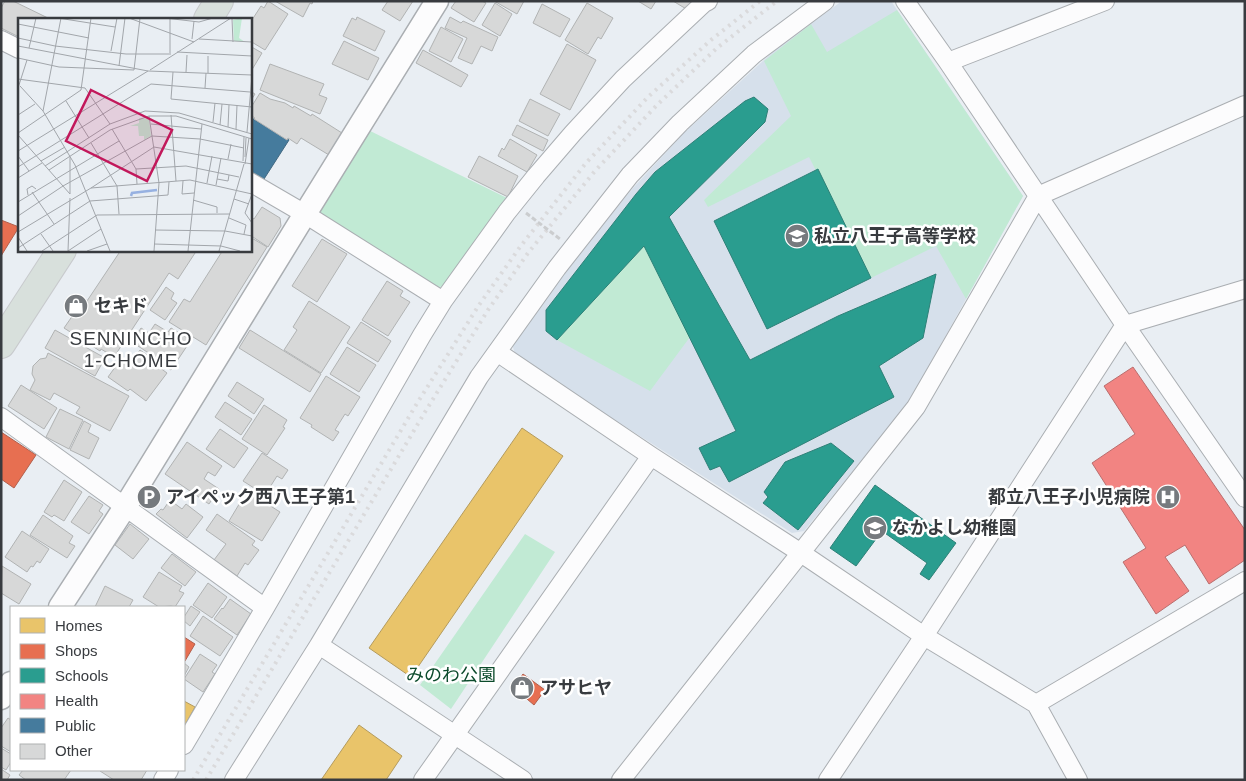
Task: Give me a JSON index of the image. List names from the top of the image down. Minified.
{"districts":["SENNINCHO 1-CHOME"],"parks":["みのわ公園"],"places":{"school or university":["私立八王子高等学校","なかよし幼稚園"],"shop":["セキド","アサヒヤ"],"parking":["アイペック西八王子第1"],"hospital":["都立八王子小児病院"]},"legend":["Homes","Shops","Schools","Health","Public","Other"]}
